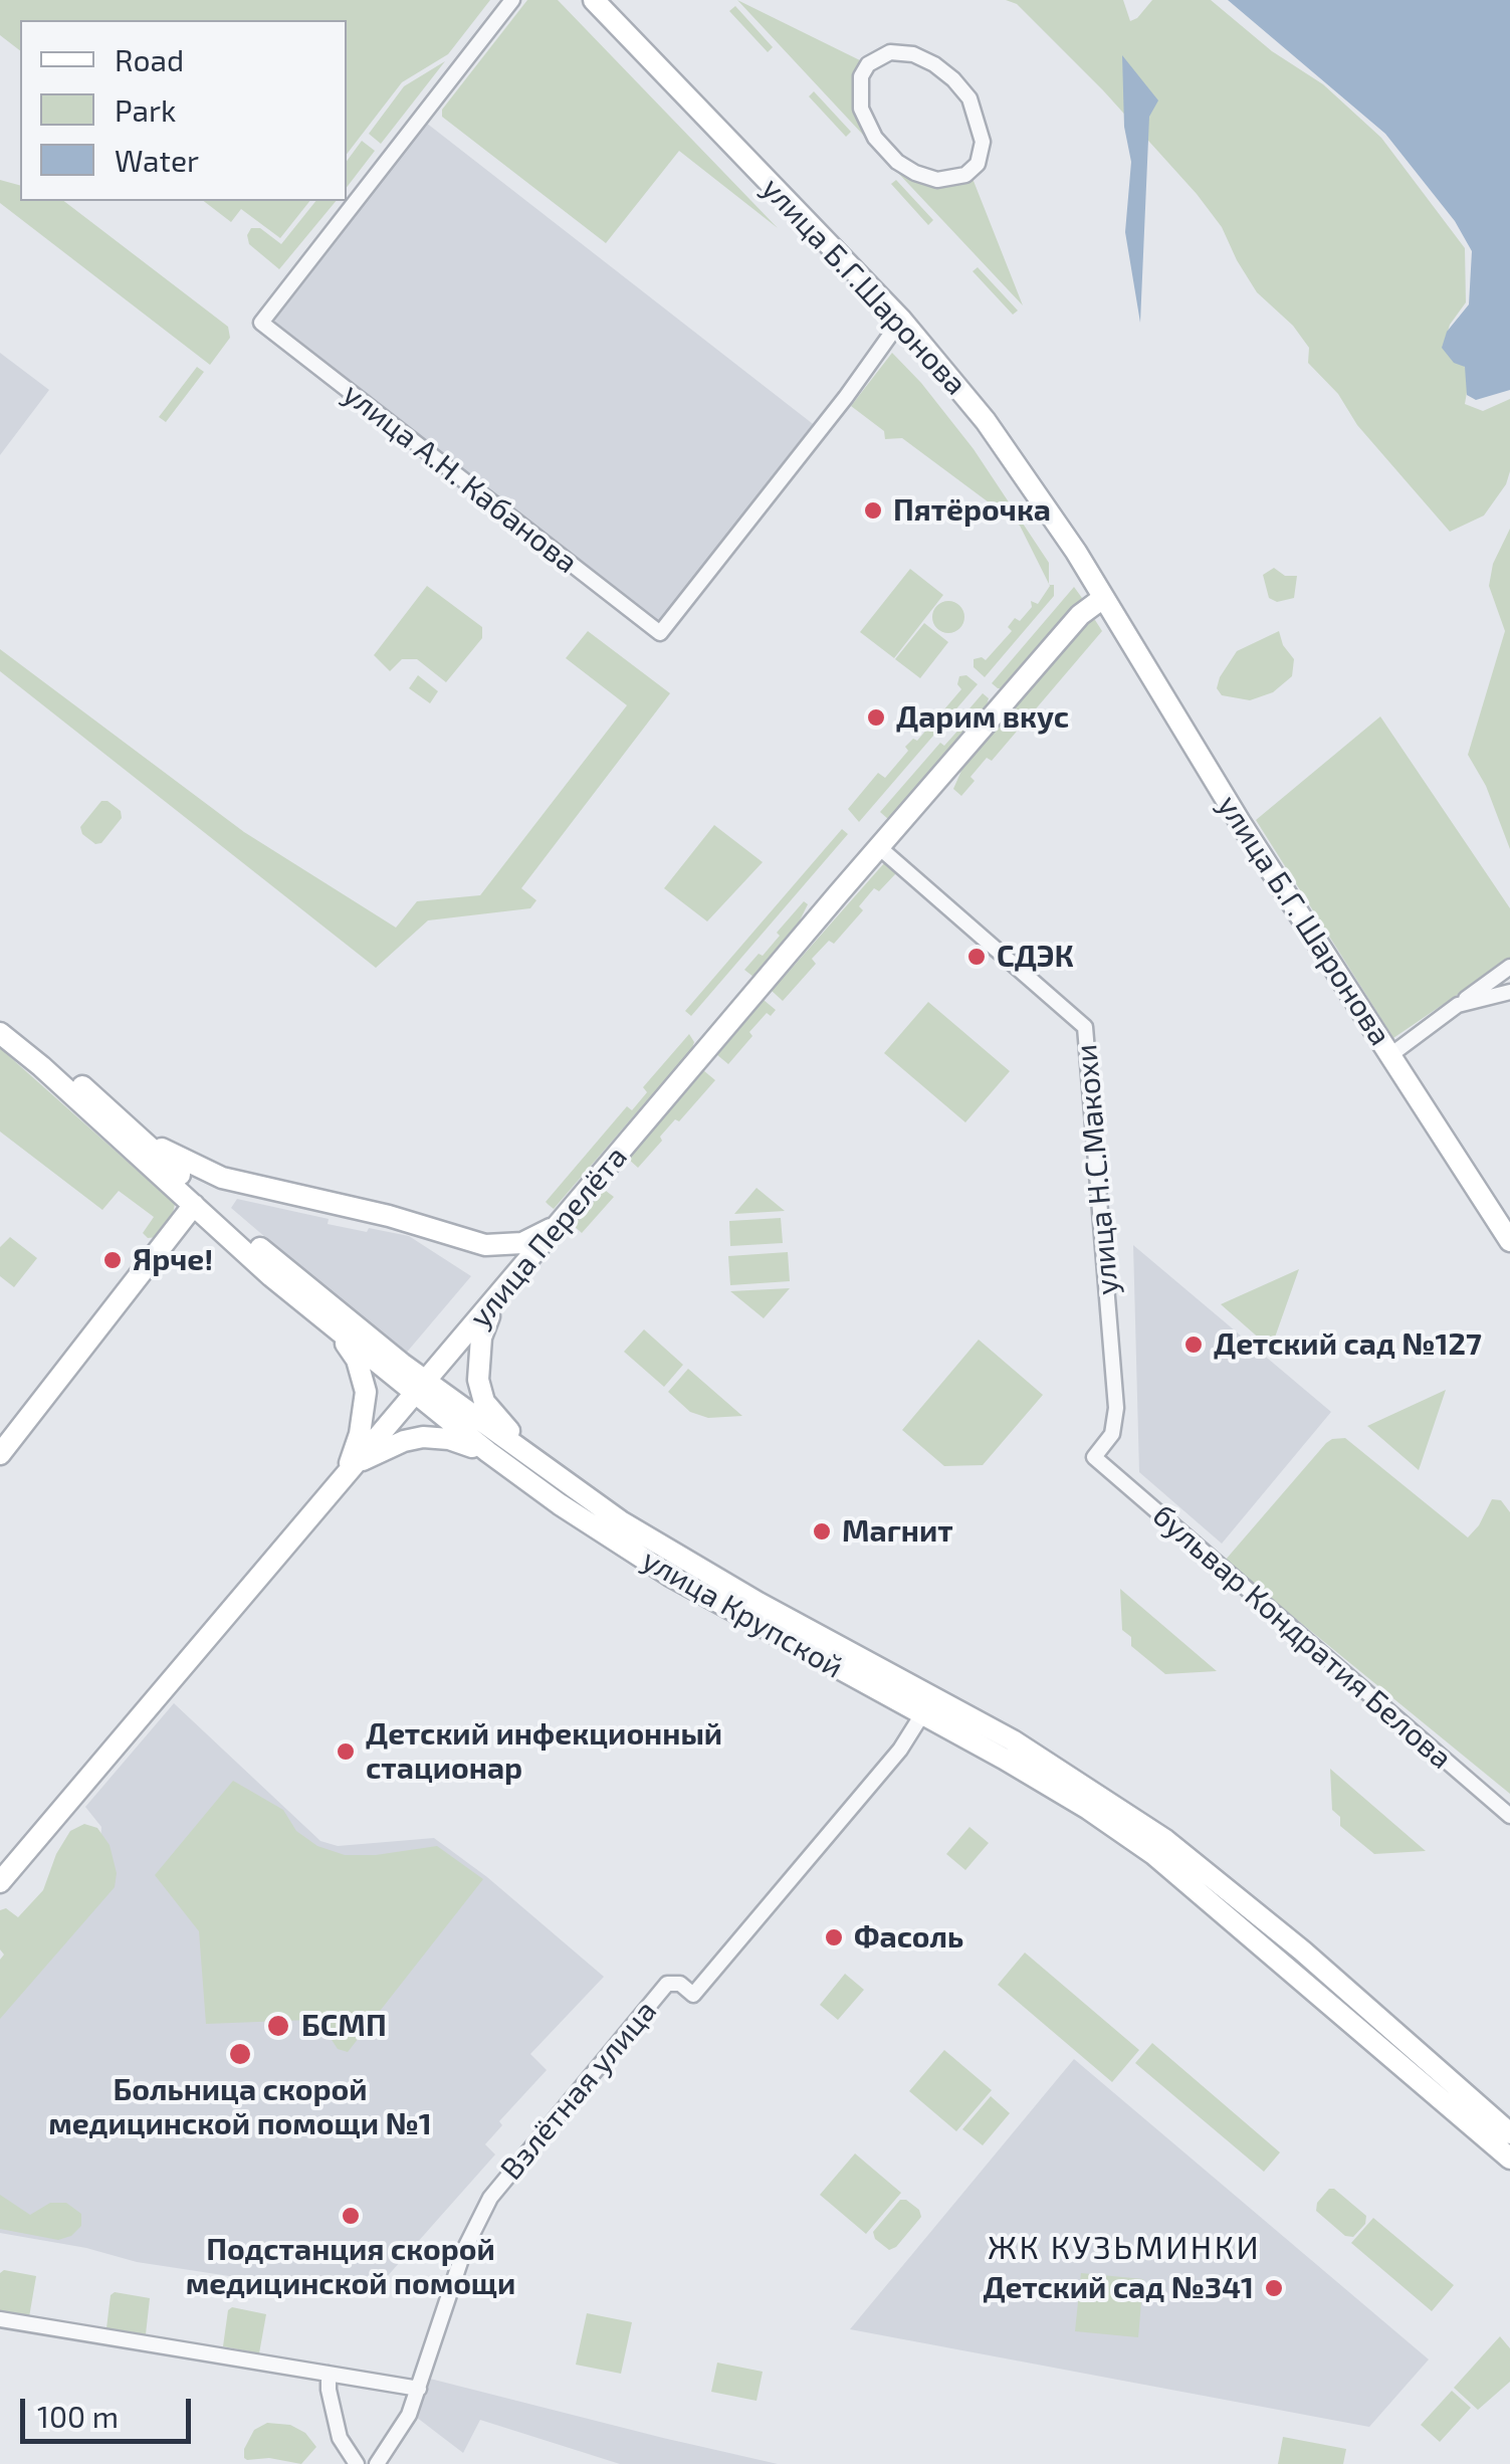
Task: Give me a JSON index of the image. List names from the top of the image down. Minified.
{"streets":{"main road":["улица Б.Г.Шаронова","улица Б.Г. Шаронова","улица Перелёта","улица Крупской"],"street":["улица А.Н. Кабанова","улица Н.С.Макохи","бульвар Кондратия Белова","Взлётная улица"]},"crossings":[["улица Б.Г.Шаронова","улица А.Н. Кабанова"],["улица Б.Г.Шаронова","улица Б.Г. Шаронова"],["улица Б.Г.Шаронова","улица Перелёта"],["улица Б.Г. Шаронова","улица Перелёта"],["улица Н.С.Макохи","улица Перелёта"],["улица Н.С.Макохи","бульвар Кондратия Белова"],["улица Перелёта","улица Крупской"],["улица Крупской","Взлётная улица"]],"districts":["ЖК КУЗЬМИНКИ"],"places":["Пятёрочка","Дарим вкус","СДЭК","Ярче!","Детский сад №127","Магнит","Детский инфекционный стационар","Фасоль","БСМП","Больница скорой медицинской помощи №1","Подстанция скорой медицинской помощи","Детский сад №341"],"legend":["Road","Park","Water"],"scale_bar":"100 m"}
